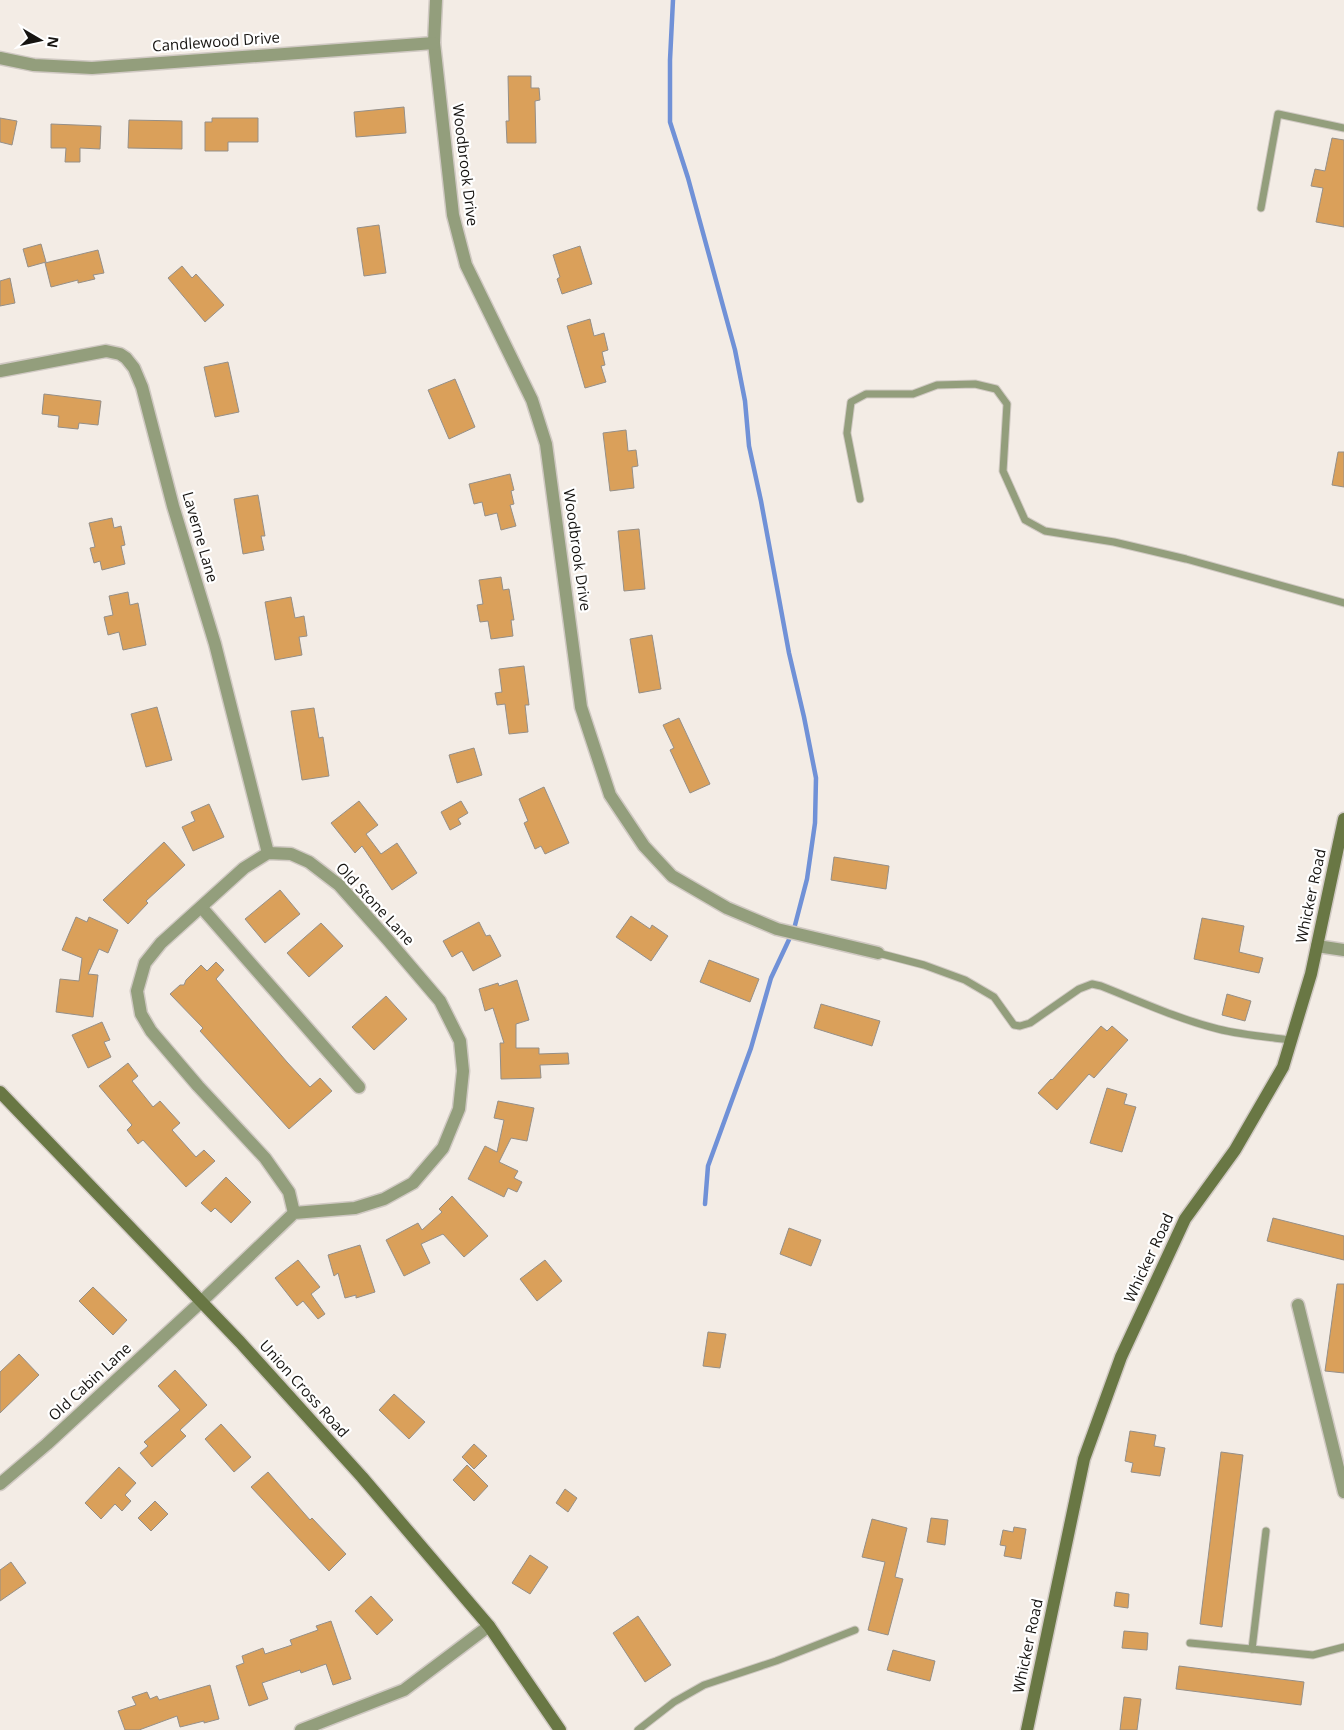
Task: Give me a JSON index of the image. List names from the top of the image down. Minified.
{"streets":{"street":["Candlewood Drive","Woodbrook Drive","Laverne Lane","Whicker Road","Old Stone Lane","Old Cabin Lane","Union Cross Road"]},"crossings":[["Candlewood Drive","Woodbrook Drive"],["Laverne Lane","Old Stone Lane"],["Old Cabin Lane","Union Cross Road"]],"north":"right"}
